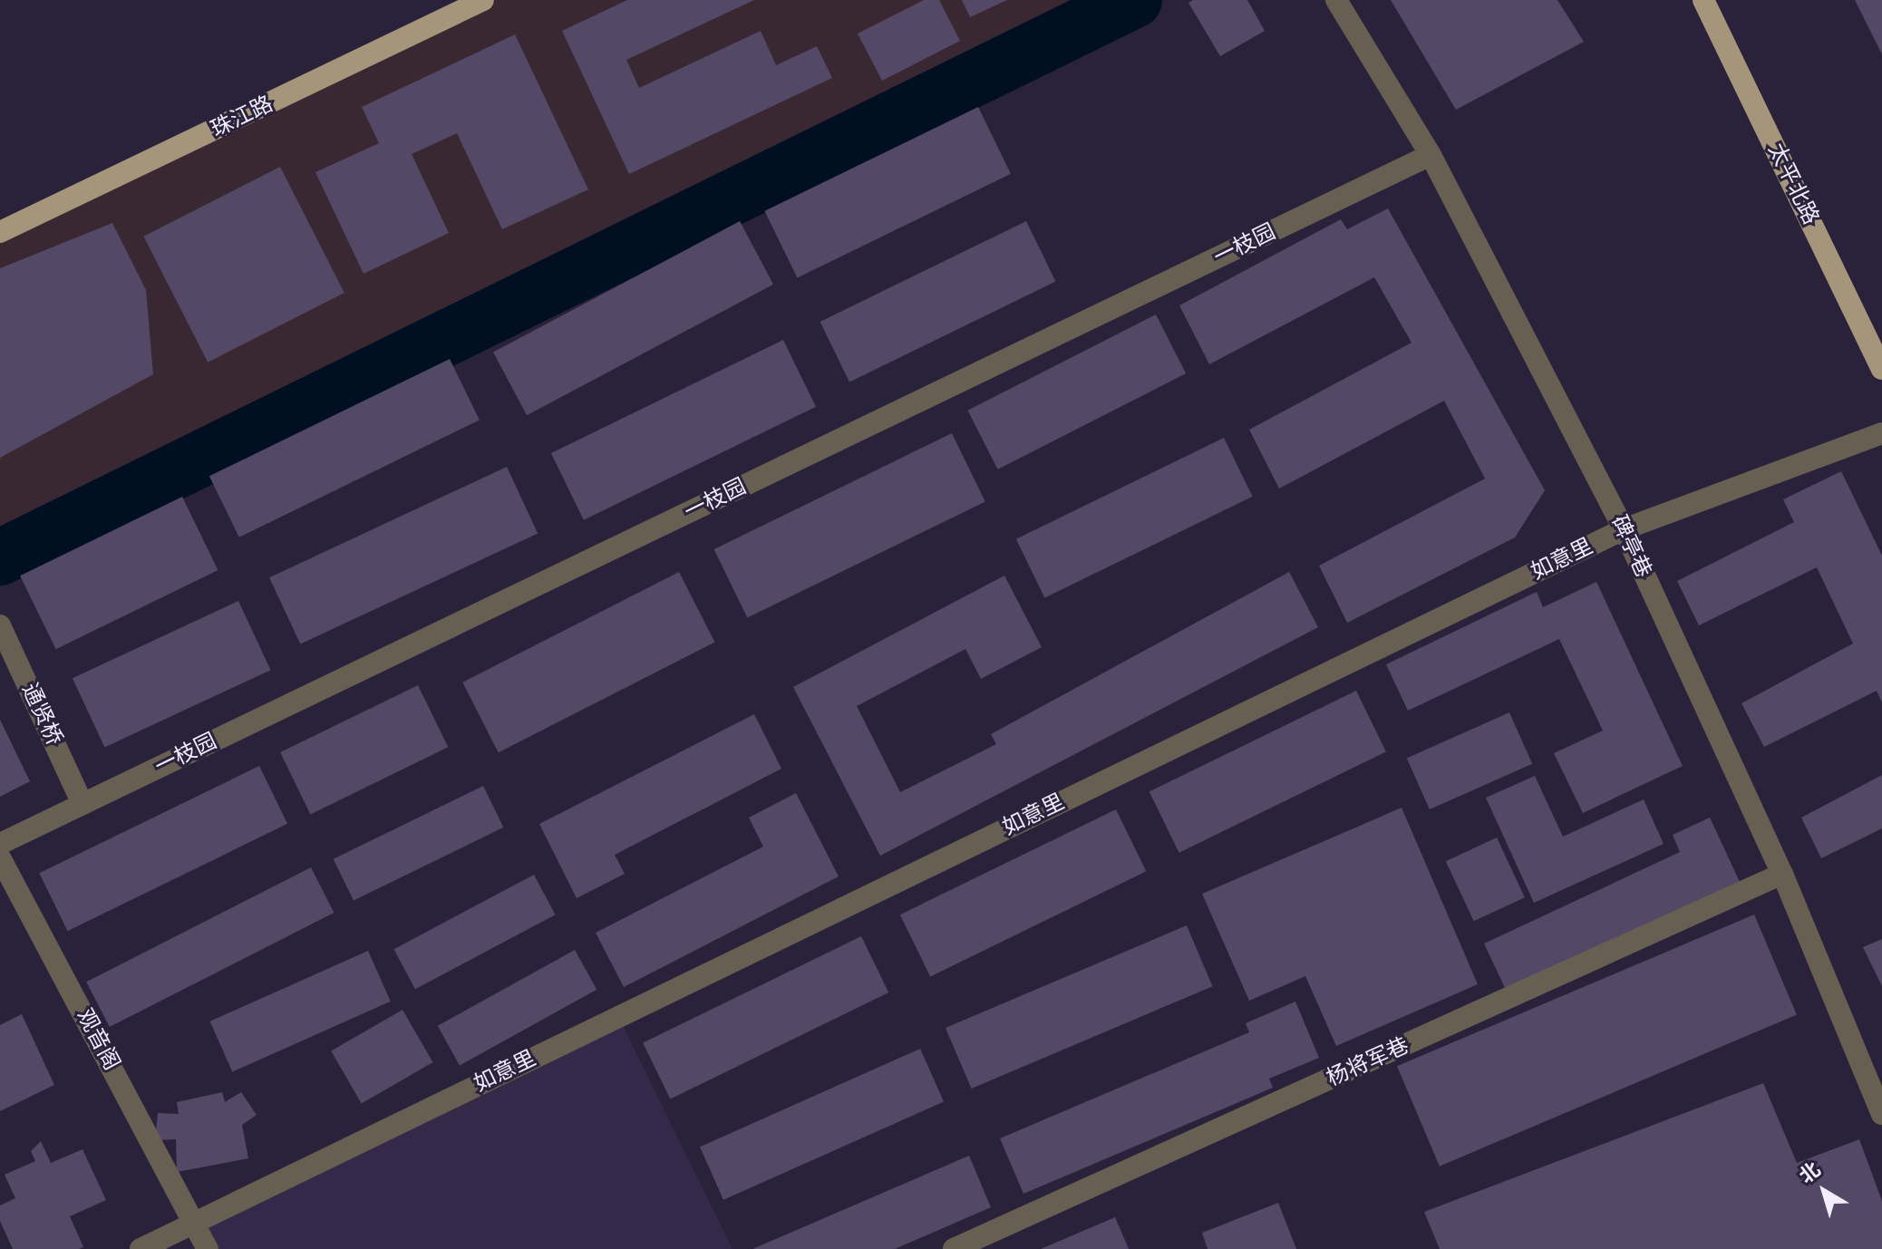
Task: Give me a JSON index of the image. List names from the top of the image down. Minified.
{"streets":{"main road":["珠江路","太平北路"],"street":["一枝园","碑亭巷","如意里","通贤桥","观音阁","杨将军巷"]},"crossings":[["一枝园","碑亭巷"],["一枝园","通贤桥"],["碑亭巷","如意里"],["碑亭巷","杨将军巷"],["如意里","观音阁"]],"north":"top left"}
